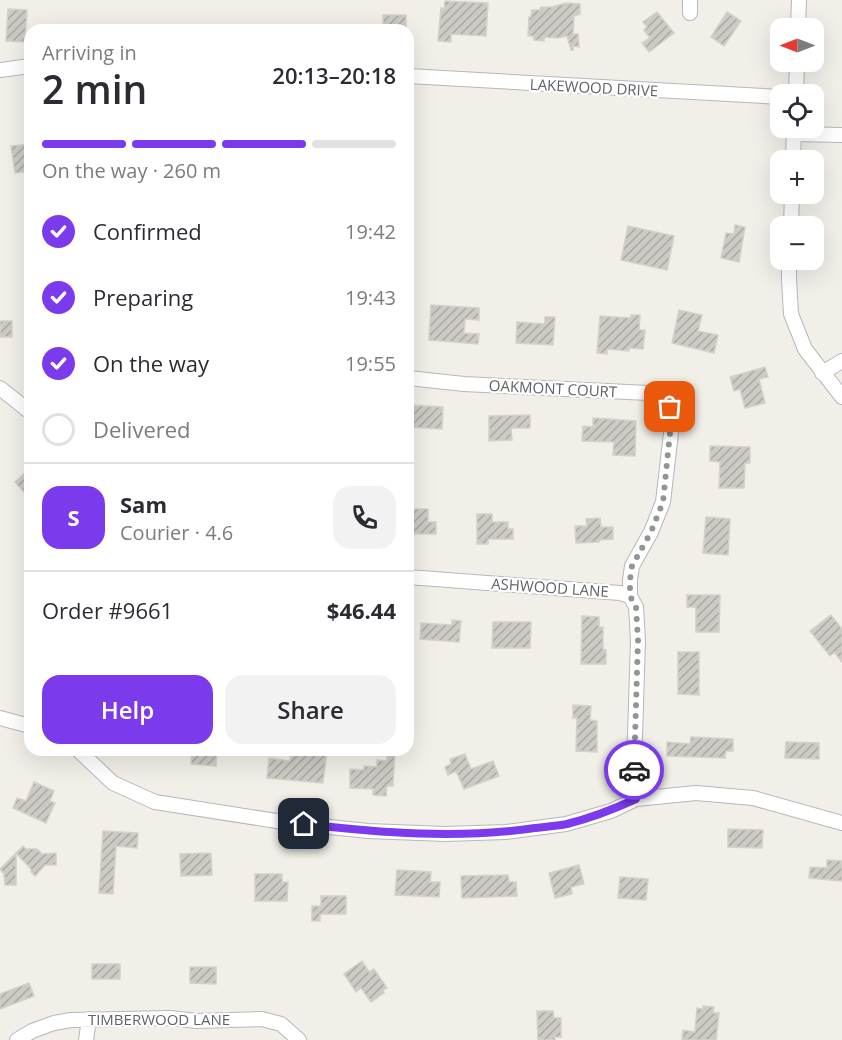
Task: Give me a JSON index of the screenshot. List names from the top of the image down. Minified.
{"streets":{"street":["LAKEWOOD DRIVE","OAKMONT COURT","ASHWOOD LANE","TIMBERWOOD LANE"]},"crossings":[["OAKMONT COURT","ASHWOOD LANE"]],"north":"left","page":{"map_buttons":["+","−"],"heading":["2 min","Arriving in","20:13–20:18"],"panel":["Sam","Courier · 4.6","Order #9661","$46.44"],"bar":"On the way · 260 m","list":[["Confirmed","19:42"],["Preparing","19:43"],["On the way","19:55"],"Delivered"],"round":"S","buttons":["Help","Share"]}}
